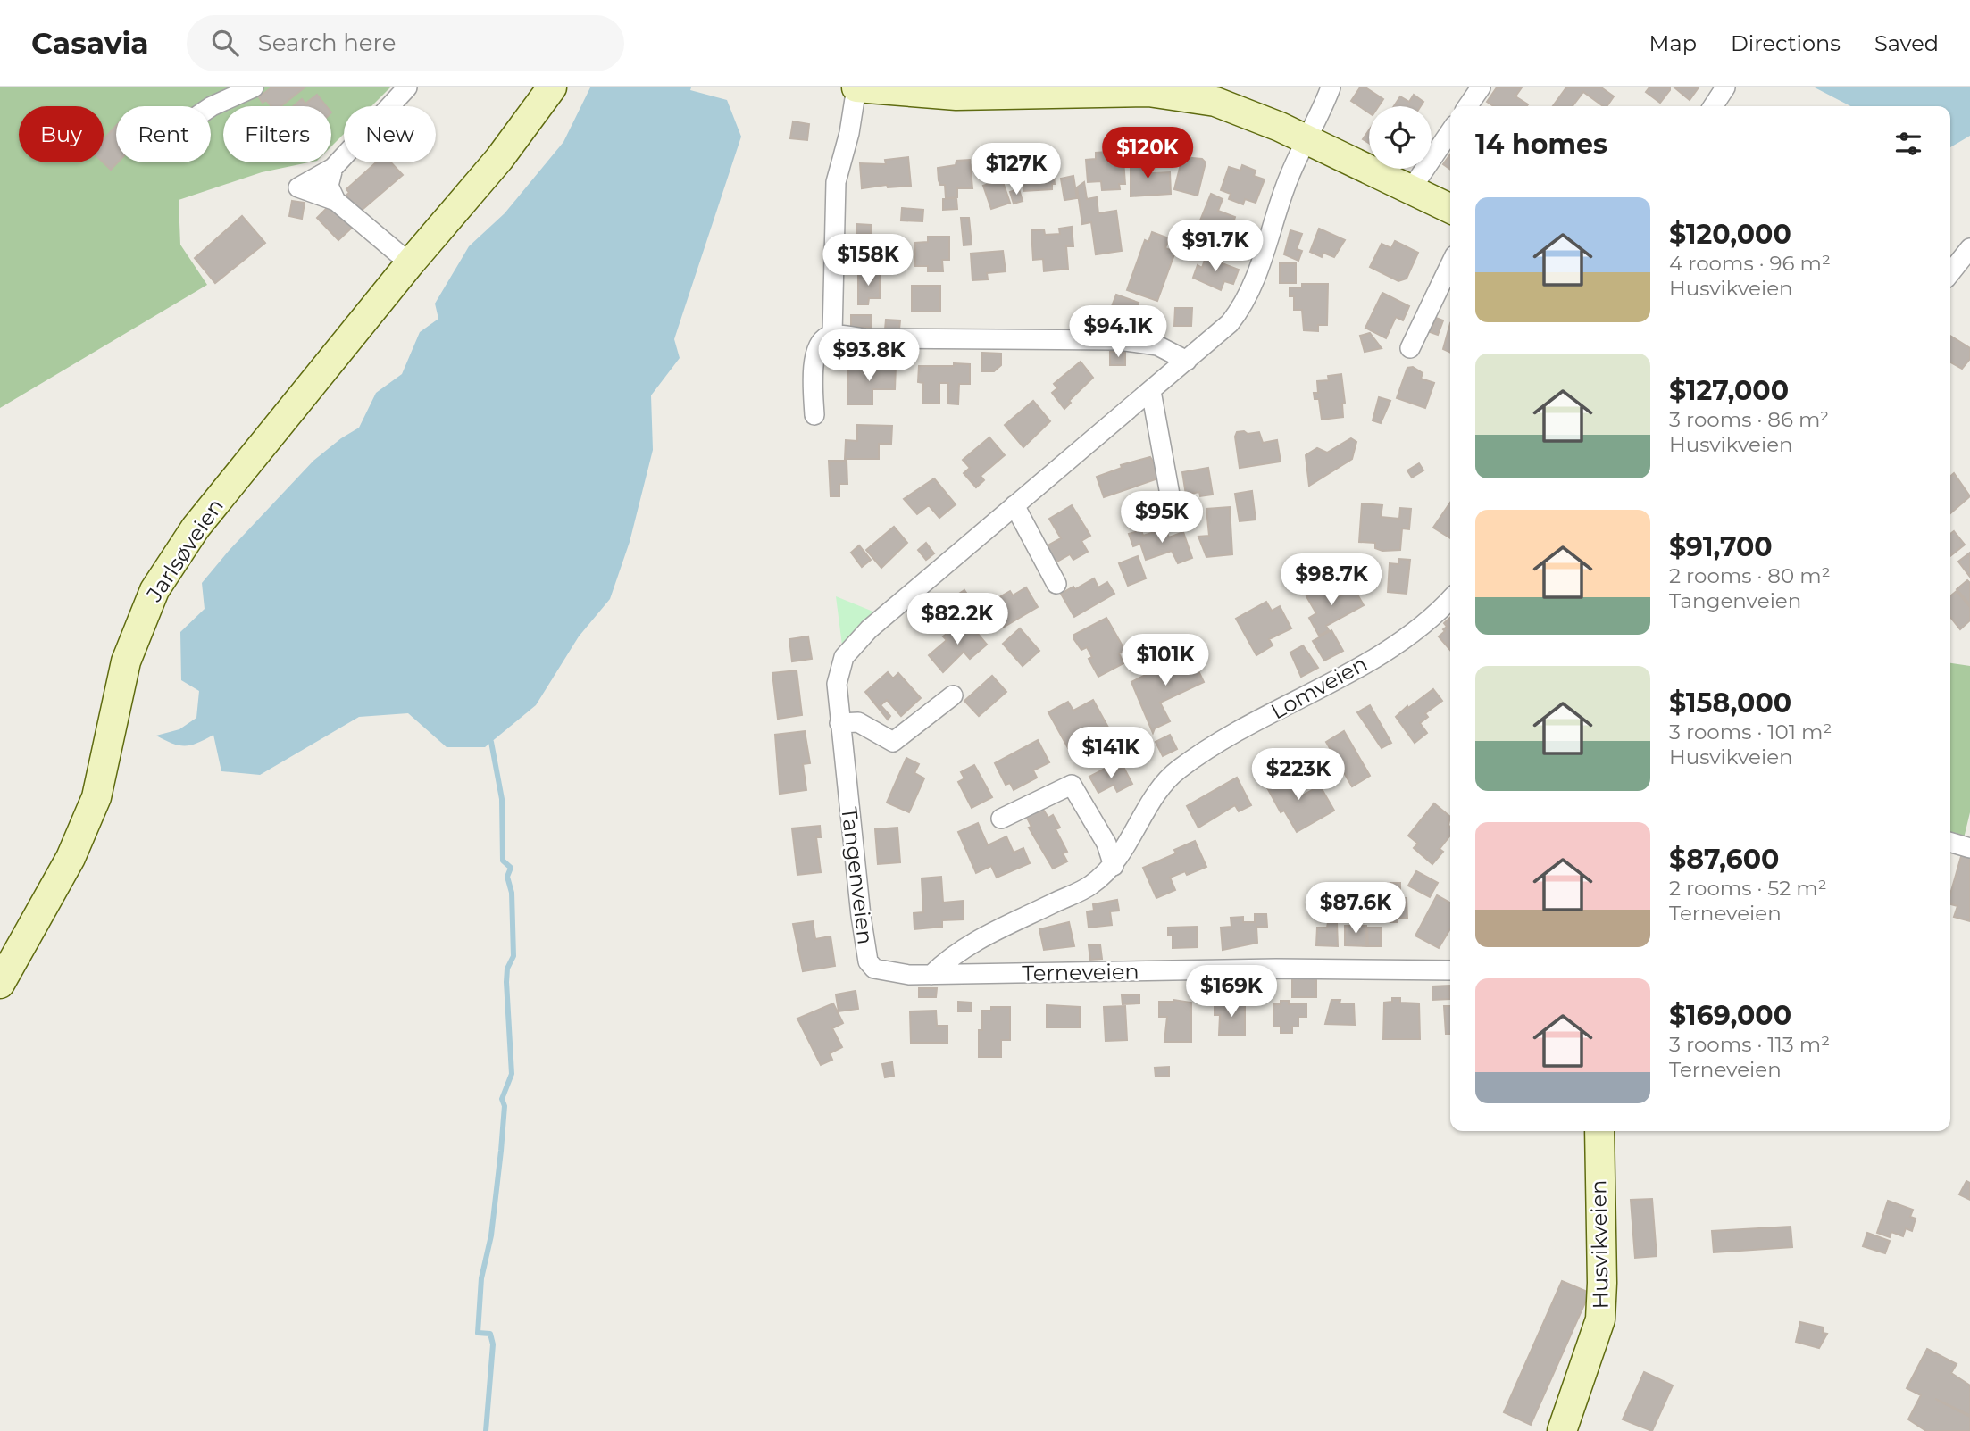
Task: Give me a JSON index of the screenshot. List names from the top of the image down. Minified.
{"streets":{"street":["Jarlsøveien","Lomveien","Tangenveien","Terneveien","Husvikveien"]},"crossings":[["Lomveien","Tangenveien"],["Lomveien","Terneveien"],["Tangenveien","Terneveien"]],"page":{"header":"Casavia","search":"Search here","nav":["Map","Directions","Saved"],"chip":["Buy","Rent","Filters","New"],"heading":"14 homes","price":["$120K","$127K","$91.7K","$158K","$94.1K","$93.8K","$95K","$98.7K","$82.2K","$101K","$141K","$223K","$87.6K","$169K"],"list":[{"name":"$120,000","note":"4 rooms · 96 m² · Husvikveien"},{"name":"$127,000","note":"3 rooms · 86 m² · Husvikveien"},{"name":"$91,700","note":"2 rooms · 80 m² · Tangenveien"},{"name":"$158,000","note":"3 rooms · 101 m² · Husvikveien"},{"name":"$87,600","note":"2 rooms · 52 m² · Terneveien"},{"name":"$169,000","note":"3 rooms · 113 m² · Terneveien"}]}}
